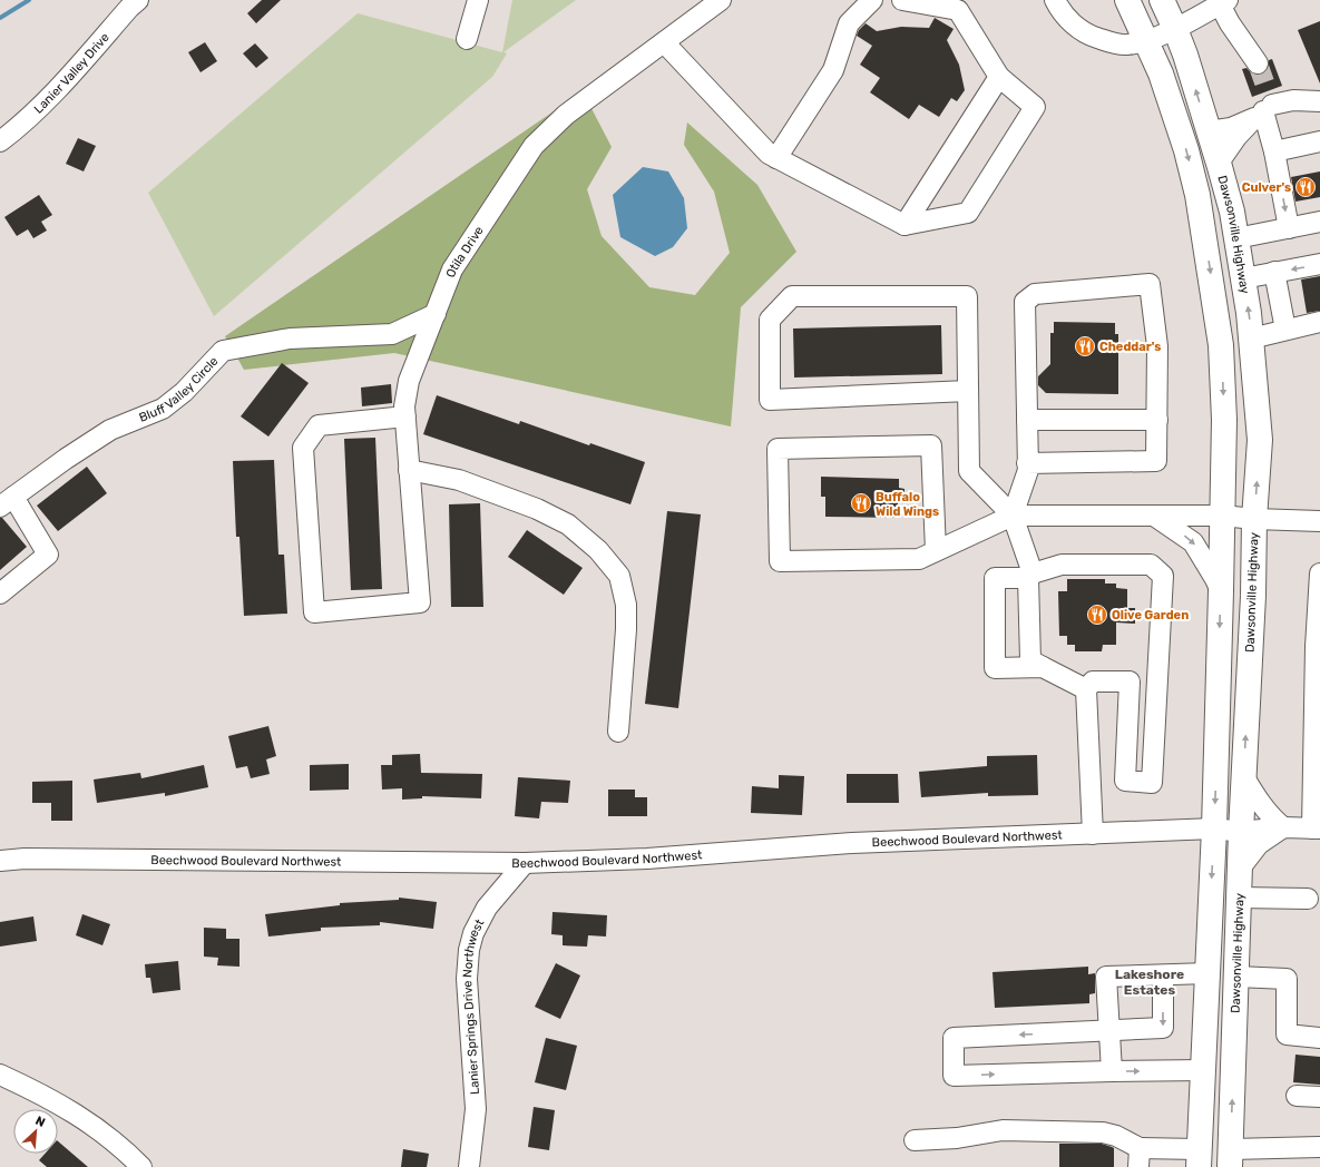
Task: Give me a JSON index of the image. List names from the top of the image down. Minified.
{"streets":{"main road":["Dawsonville Highway"],"street":["Lanier Valley Drive","Otila Drive","Bluff Valley Circle","Beechwood Boulevard Northwest","Lanier Springs Drive Northwest"]},"crossings":[["Dawsonville Highway","Beechwood Boulevard Northwest"],["Otila Drive","Bluff Valley Circle"],["Beechwood Boulevard Northwest","Lanier Springs Drive Northwest"]],"districts":["Lakeshore Estates"],"places":{"restaurant":["Culver's","Cheddar's","Buffalo Wild Wings","Olive Garden"]},"north":"top right"}
